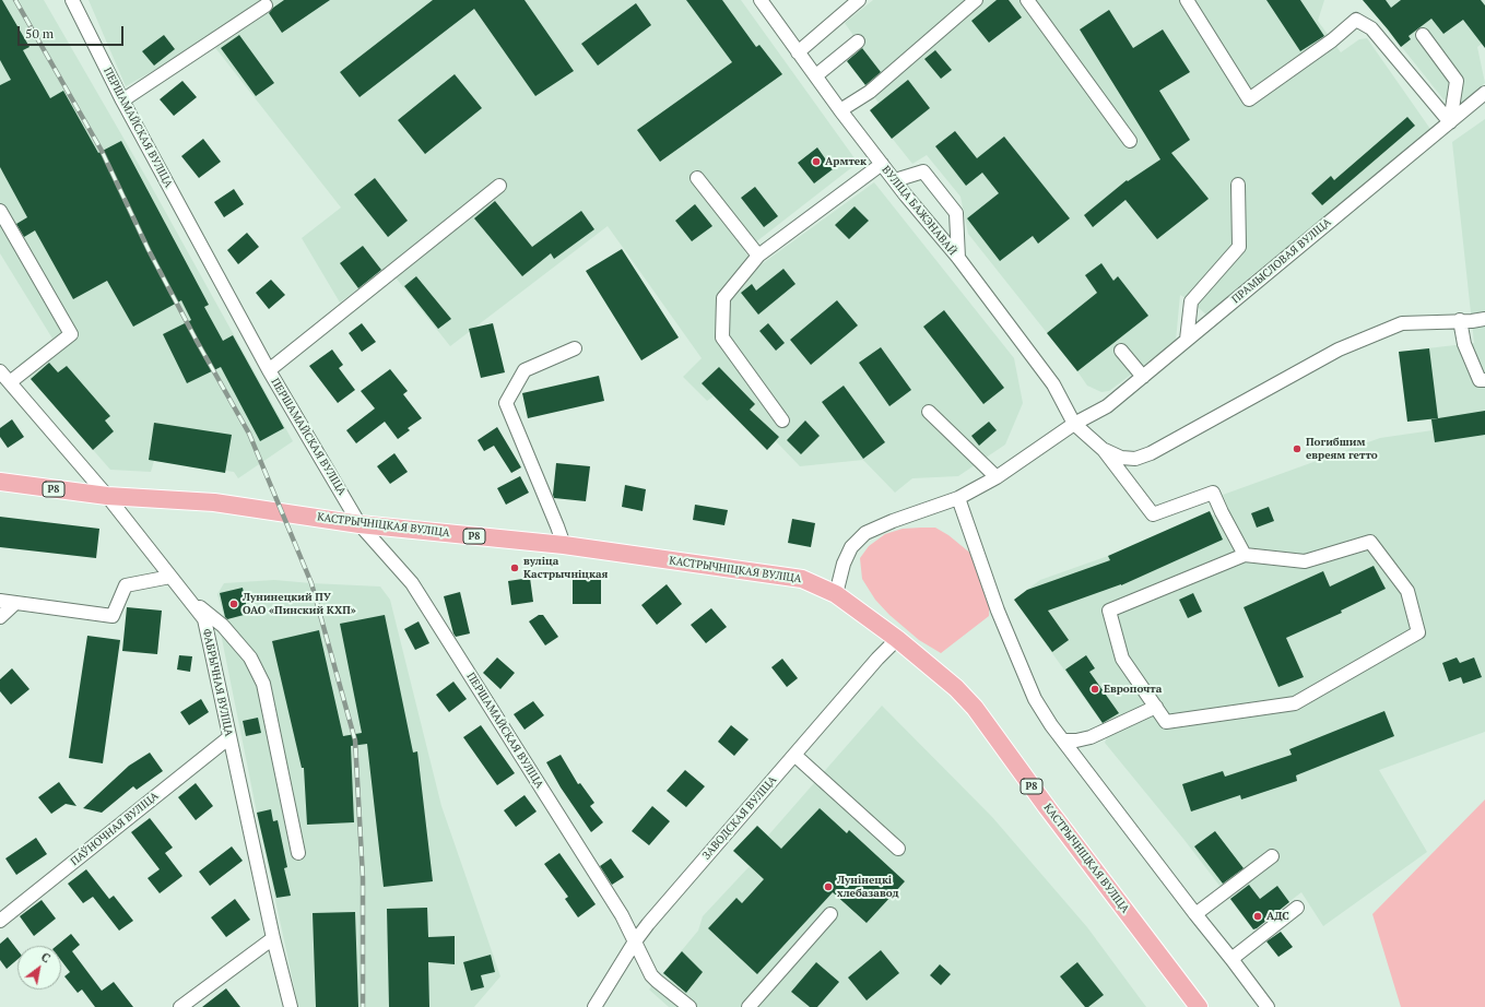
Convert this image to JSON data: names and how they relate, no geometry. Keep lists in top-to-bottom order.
{
  "streets": {
    "main road": ["Р8", "КАСТРЫЧНІЦКАЯ ВУЛІЦА"],
    "street": [
      "ПЕРШАМАЙСКАЯ ВУЛІЦА",
      "ВУЛІЦА БАЖЭНАВАЙ",
      "ПРАМЫСЛОВАЯ ВУЛІЦА",
      "ФАБРЫЧНАЯ ВУЛІЦА",
      "ЗАВОДСКАЯ ВУЛІЦА",
      "ПАЎНОЧНАЯ ВУЛІЦА"
    ]
  },
  "crossings": [
    ["ПЕРШАМАЙСКАЯ ВУЛІЦА", "КАСТРЫЧНІЦКАЯ ВУЛІЦА"],
    ["ПЕРШАМАЙСКАЯ ВУЛІЦА", "ЗАВОДСКАЯ ВУЛІЦА"],
    ["ВУЛІЦА БАЖЭНАВАЙ", "ПРАМЫСЛОВАЯ ВУЛІЦА"],
    ["ПРАМЫСЛОВАЯ ВУЛІЦА", "КАСТРЫЧНІЦКАЯ ВУЛІЦА"],
    ["Р8", "КАСТРЫЧНІЦКАЯ ВУЛІЦА"],
    ["Р8", "ФАБРЫЧНАЯ ВУЛІЦА"],
    ["КАСТРЫЧНІЦКАЯ ВУЛІЦА", "ФАБРЫЧНАЯ ВУЛІЦА"],
    ["КАСТРЫЧНІЦКАЯ ВУЛІЦА", "ЗАВОДСКАЯ ВУЛІЦА"],
    ["ФАБРЫЧНАЯ ВУЛІЦА", "ПАЎНОЧНАЯ ВУЛІЦА"]
  ],
  "places": [
    "Армтек",
    "Погибшим евреям гетто",
    "вуліца Кастрычніцкая",
    "Лунинецкий ПУ ОАО «Пинский КХП»",
    "Европочта",
    "Лунінецкі хлебазавод",
    "АДС"
  ],
  "scale_bar": "50 m",
  "north": "top right"
}
